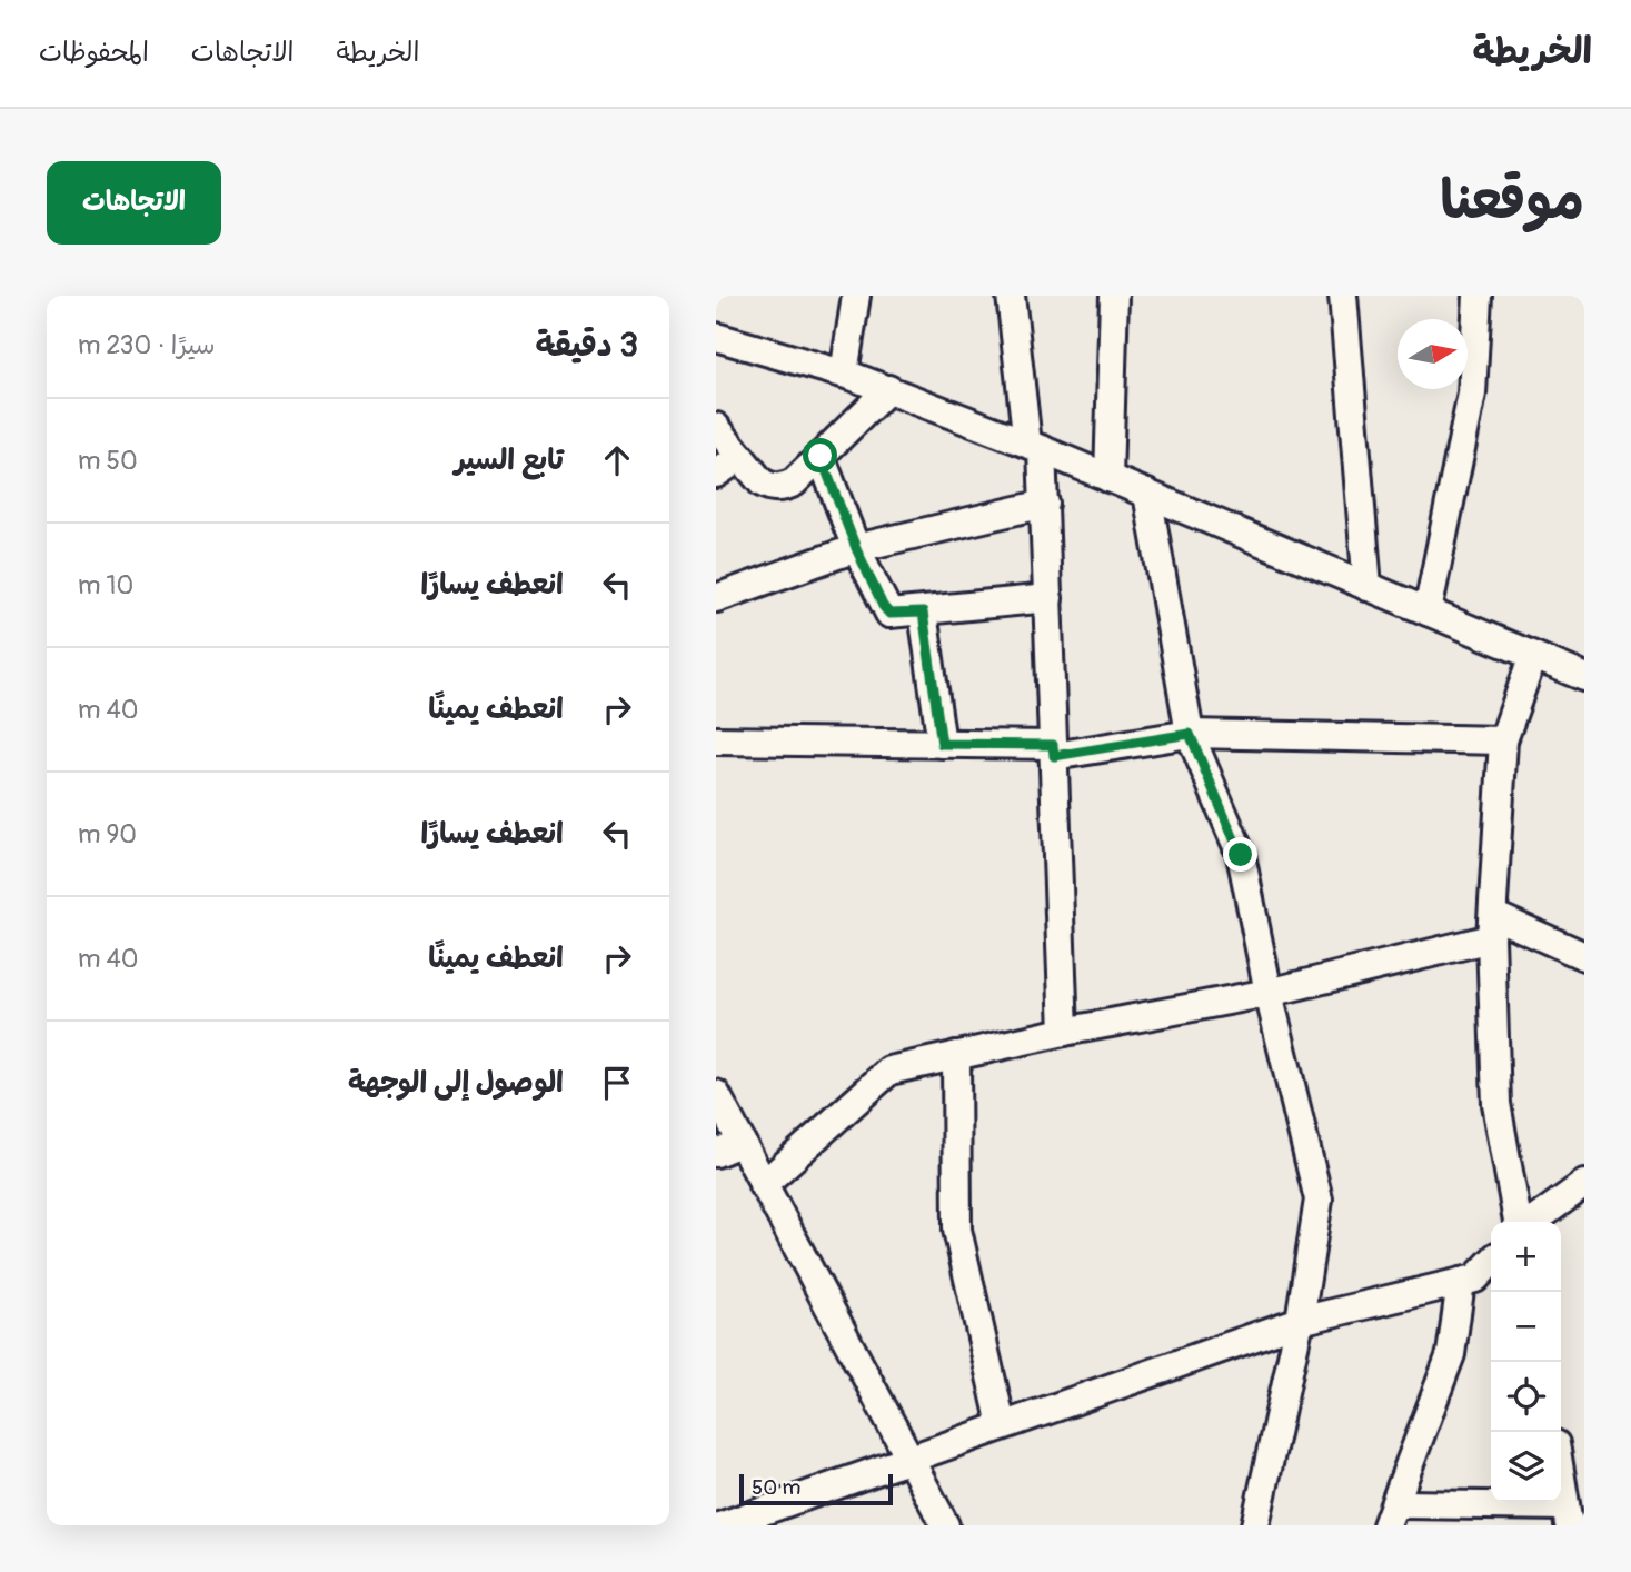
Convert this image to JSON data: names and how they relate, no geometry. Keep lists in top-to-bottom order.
{
  "scale_bar": "50 m",
  "north": "right",
  "page": {
    "header": "الخريطة",
    "nav": ["الخريطة", "الاتجاهات", "المحفوظات"],
    "title": "موقعنا",
    "buttons": "الاتجاهات",
    "heading": ["3 دقيقة", "سيرًا · 230 m"],
    "list": [
      ["تابع السير", "50 m"],
      ["انعطف يسارًا", "10 m"],
      ["انعطف يمينًا", "40 m"],
      ["انعطف يسارًا", "90 m"],
      ["انعطف يمينًا", "40 m"],
      "الوصول إلى الوجهة"
    ],
    "map_buttons": ["+", "−"],
    "scale": "50 m"
  }
}
